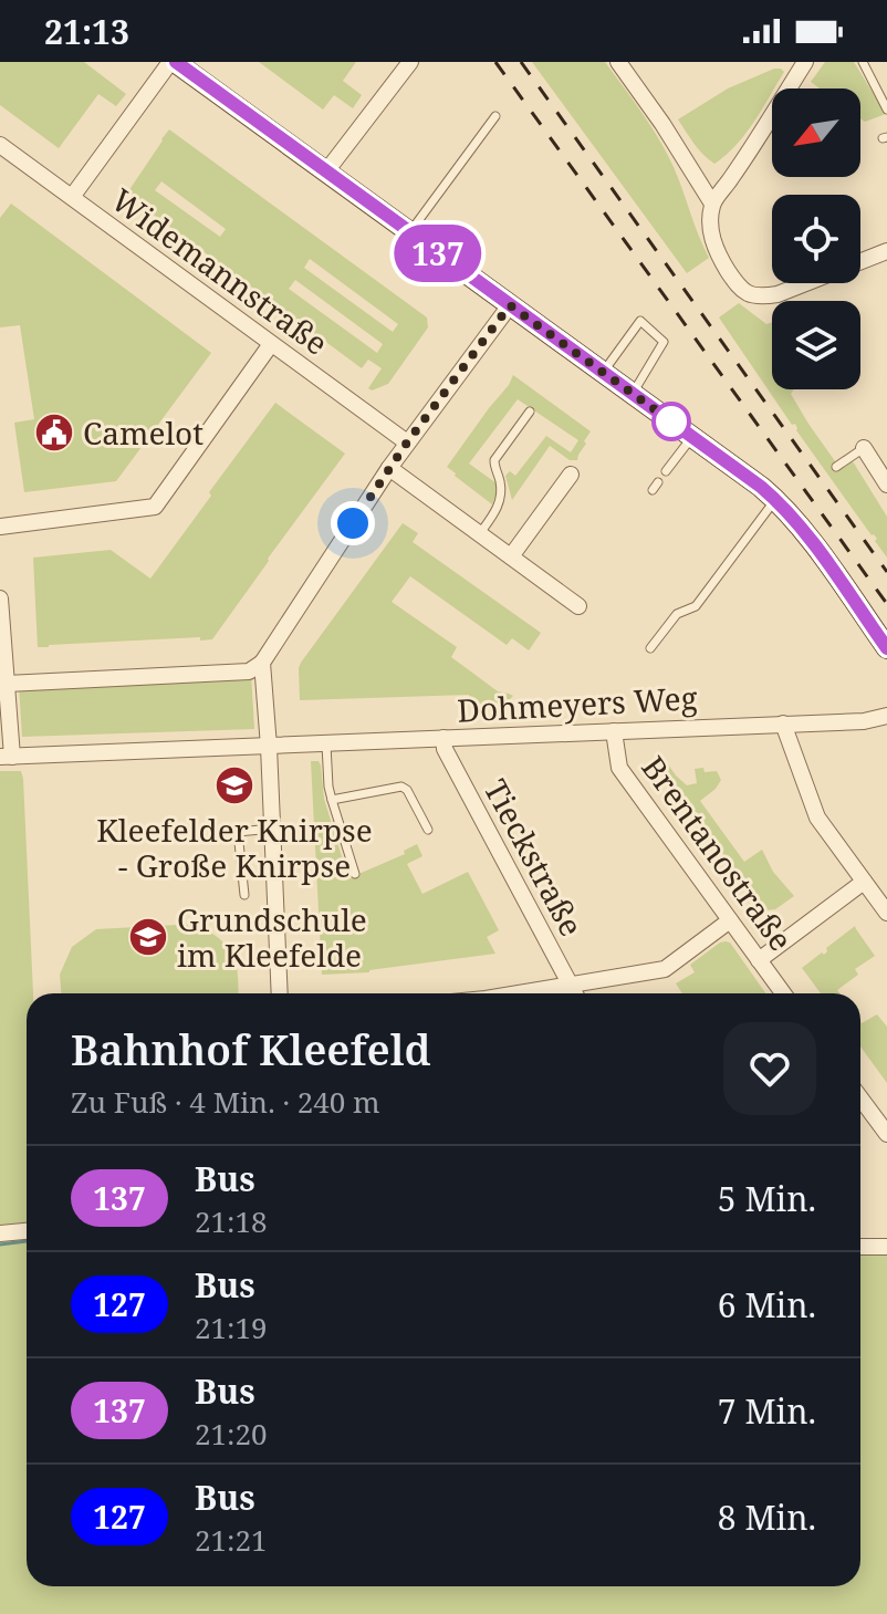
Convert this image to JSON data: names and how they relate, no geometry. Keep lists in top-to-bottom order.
{
  "streets": {
    "street": [
      "Widemannstraße",
      "Dohmeyers Weg",
      "Brentanostraße",
      "Tieckstraße"
    ]
  },
  "crossings": [
    ["Dohmeyers Weg", "Brentanostraße"],
    ["Dohmeyers Weg", "Tieckstraße"]
  ],
  "places": {
    "public building": ["Camelot"],
    "school or university": ["Kleefelder Knirpse - Große Knirpse", "Grundschule im Kleefelde"]
  },
  "lines": ["bus line 137"],
  "north": "bottom left",
  "page": {
    "status": "21:13",
    "on_map": "137",
    "heading": ["Bahnhof Kleefeld", "Zu Fuß · 4 Min. · 240 m"],
    "list": [
      {
        "mark": "137",
        "name": "Bus",
        "note": "21:18",
        "value": "5 Min."
      },
      {
        "mark": "127",
        "name": "Bus",
        "note": "21:19",
        "value": "6 Min."
      },
      {
        "mark": "137",
        "name": "Bus",
        "note": "21:20",
        "value": "7 Min."
      },
      {
        "mark": "127",
        "name": "Bus",
        "note": "21:21",
        "value": "8 Min."
      }
    ]
  }
}
